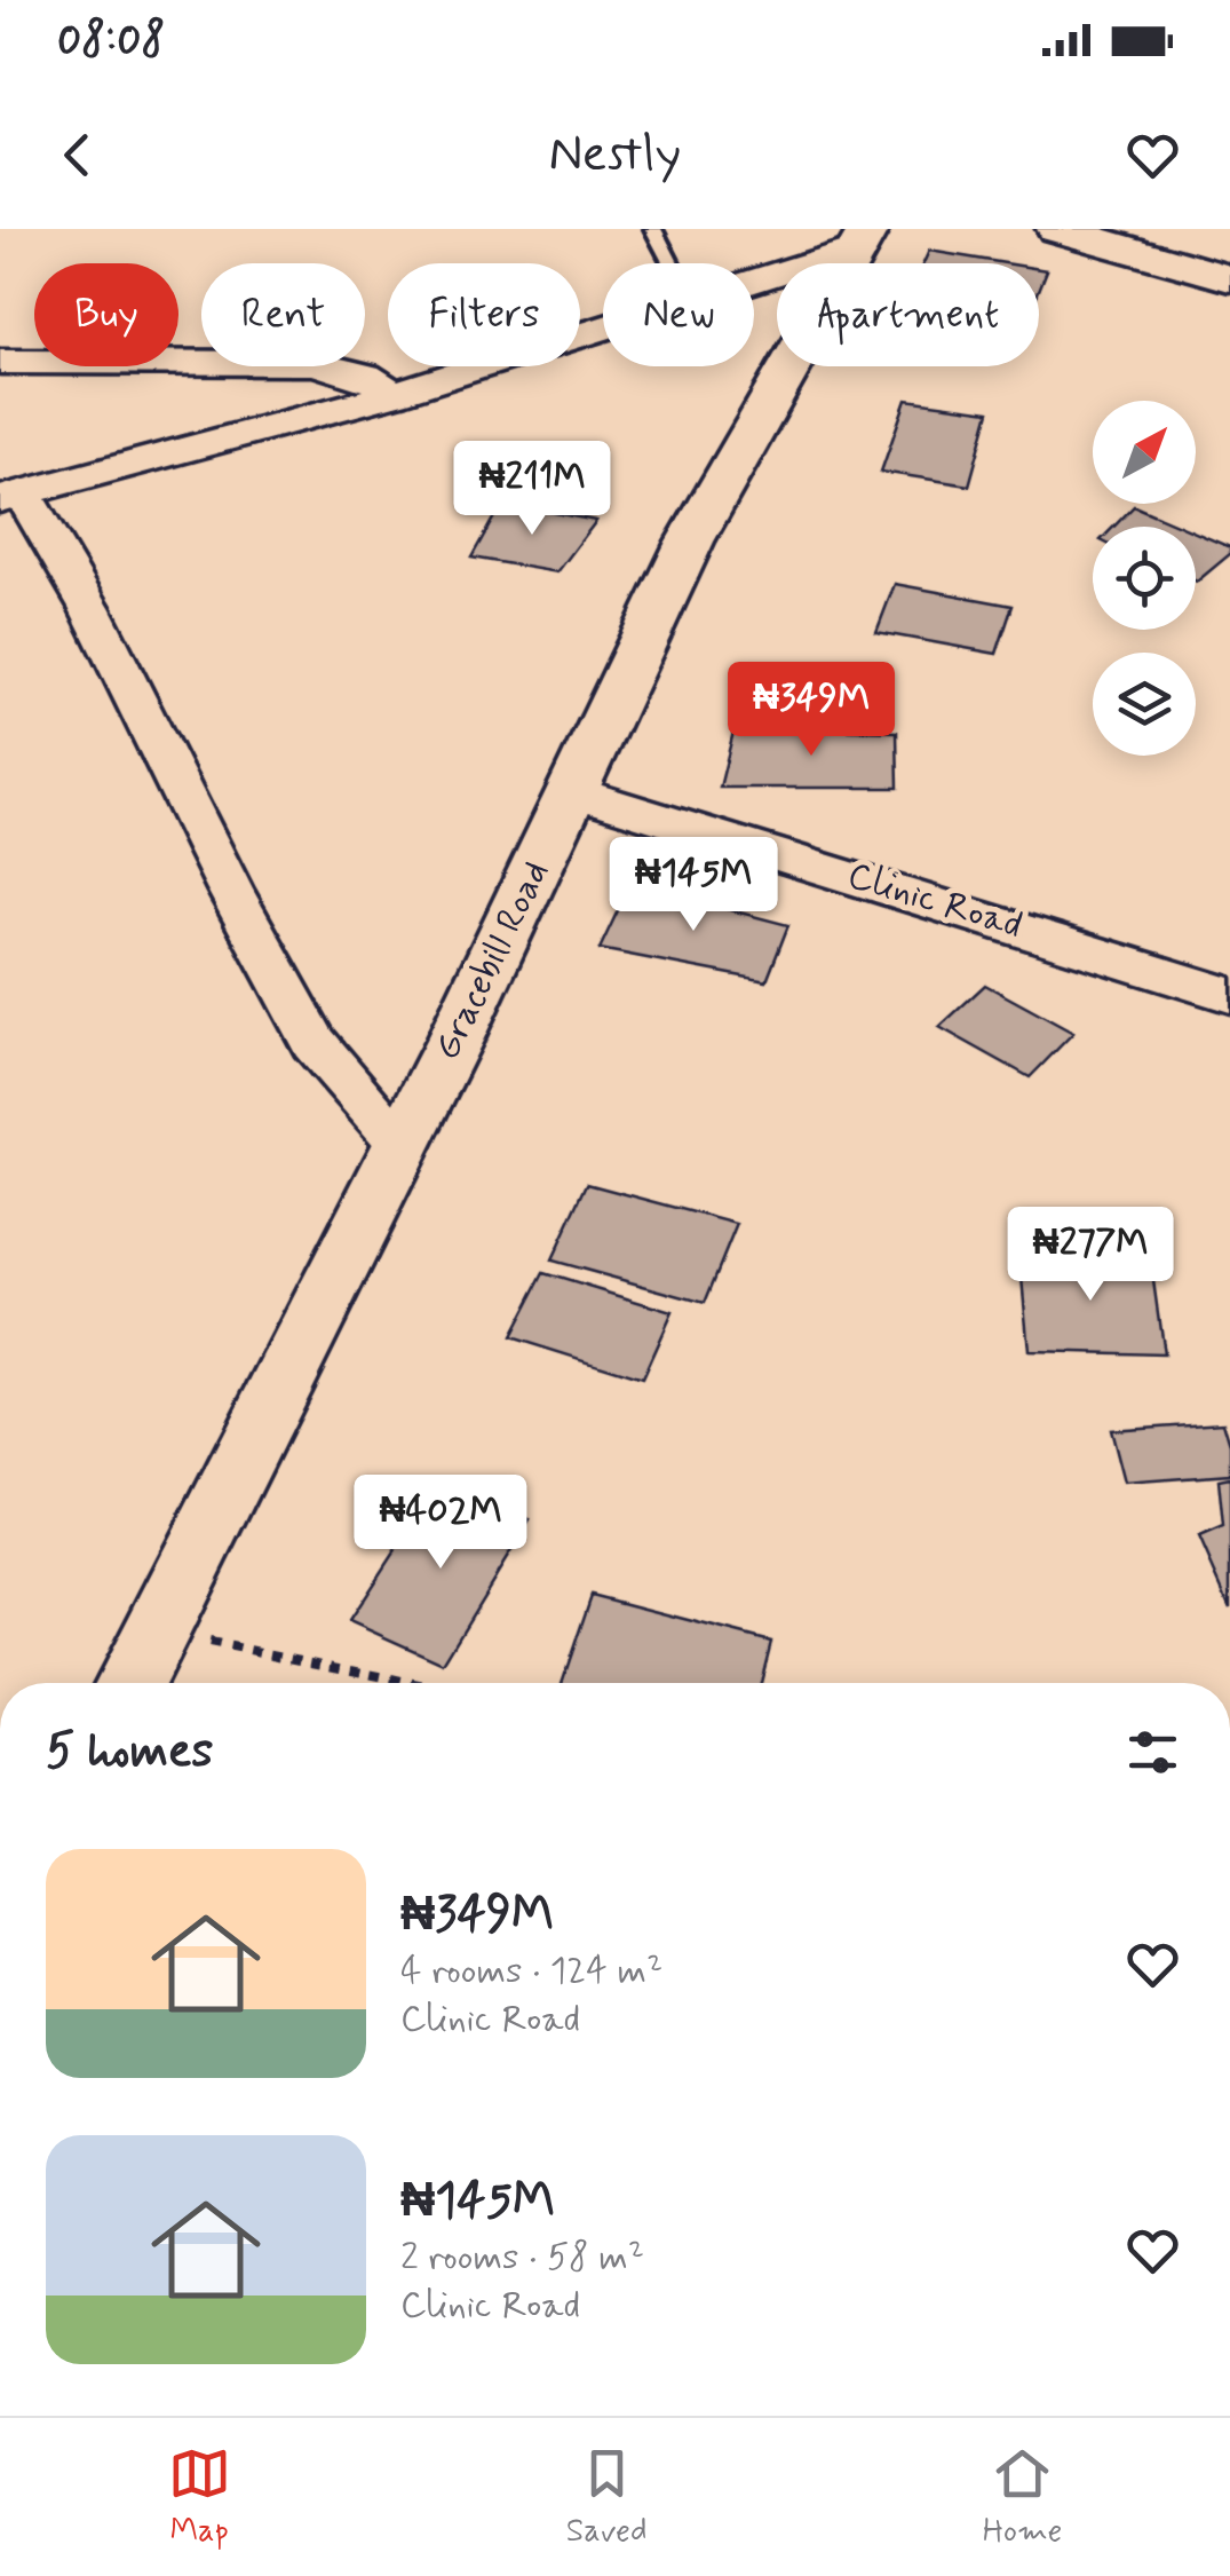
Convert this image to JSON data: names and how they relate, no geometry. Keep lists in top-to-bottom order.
{
  "streets": {
    "main road": ["Gracebill Road"],
    "street": ["Clinic Road"]
  },
  "crossings": [
    ["Clinic Road", "Gracebill Road"]
  ],
  "north": "top right",
  "page": {
    "status": "08:08",
    "header": "Nestly",
    "chip": [
      "Buy",
      "Rent",
      "Filters",
      "New",
      "Apartment"
    ],
    "price": [
      "₦211M",
      "₦349M",
      "₦145M",
      "₦277M",
      "₦402M"
    ],
    "heading": "5 homes",
    "list": [
      {
        "name": "₦349M",
        "note": "4 rooms · 124 m² · Clinic Road"
      },
      {
        "name": "₦145M",
        "note": "2 rooms · 58 m² · Clinic Road"
      }
    ],
    "tabs": ["Map", "Saved", "Home"]
  }
}
